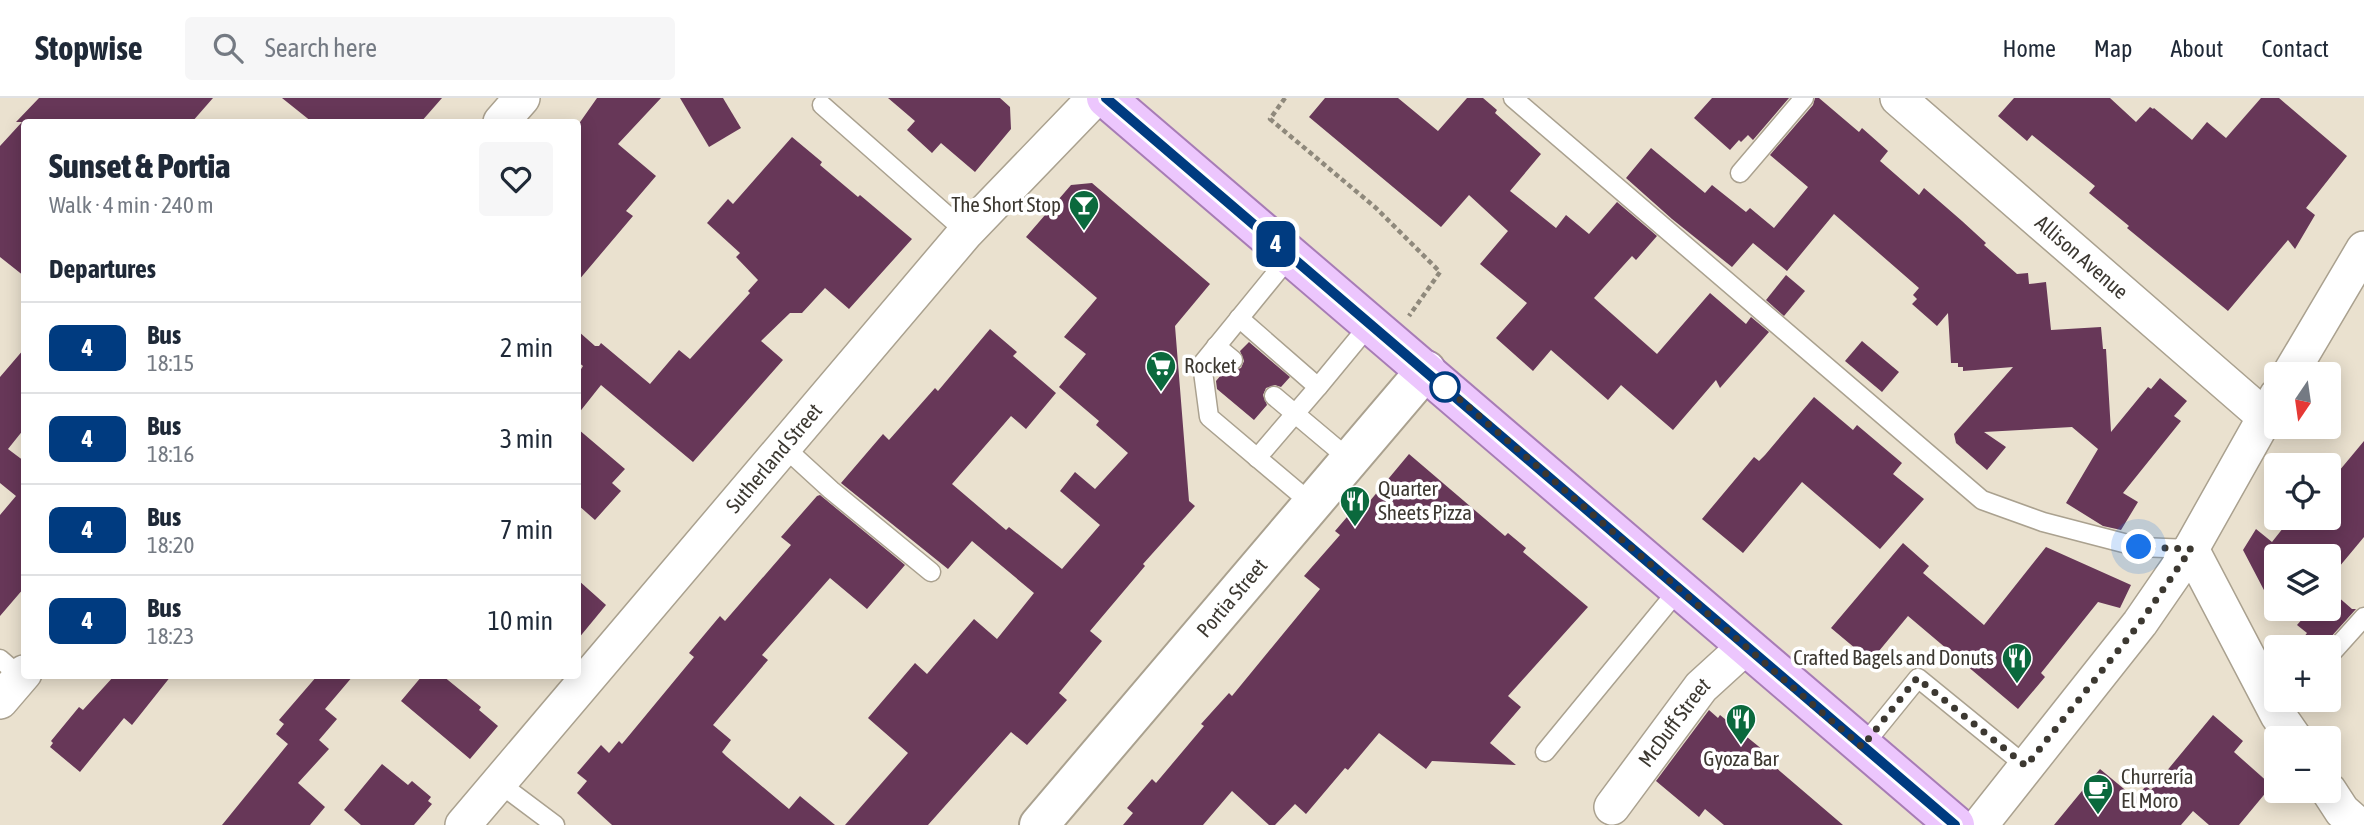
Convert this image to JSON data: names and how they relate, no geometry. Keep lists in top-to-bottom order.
{
  "streets": {
    "street": [
      "Allison Avenue",
      "Sutherland Street",
      "Portia Street",
      "McDuff Street"
    ]
  },
  "places": {
    "bar": ["The Short Stop"],
    "supermarket": ["Rocket"],
    "restaurant": ["Quarter Sheets Pizza", "Crafted Bagels and Donuts", "Gyoza Bar"],
    "cafe": ["Churrería El Moro"]
  },
  "lines": ["bus line 4"],
  "north": "bottom",
  "page": {
    "header": "Stopwise",
    "search": "Search here",
    "nav": [
      "Home",
      "Map",
      "About",
      "Contact"
    ],
    "on_map": "4",
    "heading": [
      ["Sunset & Portia", "Walk · 4 min · 240 m"],
      "Departures"
    ],
    "list": [
      {
        "mark": "4",
        "name": "Bus",
        "note": "18:15",
        "value": "2 min"
      },
      {
        "mark": "4",
        "name": "Bus",
        "note": "18:16",
        "value": "3 min"
      },
      {
        "mark": "4",
        "name": "Bus",
        "note": "18:20",
        "value": "7 min"
      },
      {
        "mark": "4",
        "name": "Bus",
        "note": "18:23",
        "value": "10 min"
      }
    ],
    "map_buttons": ["+", "−"]
  }
}
